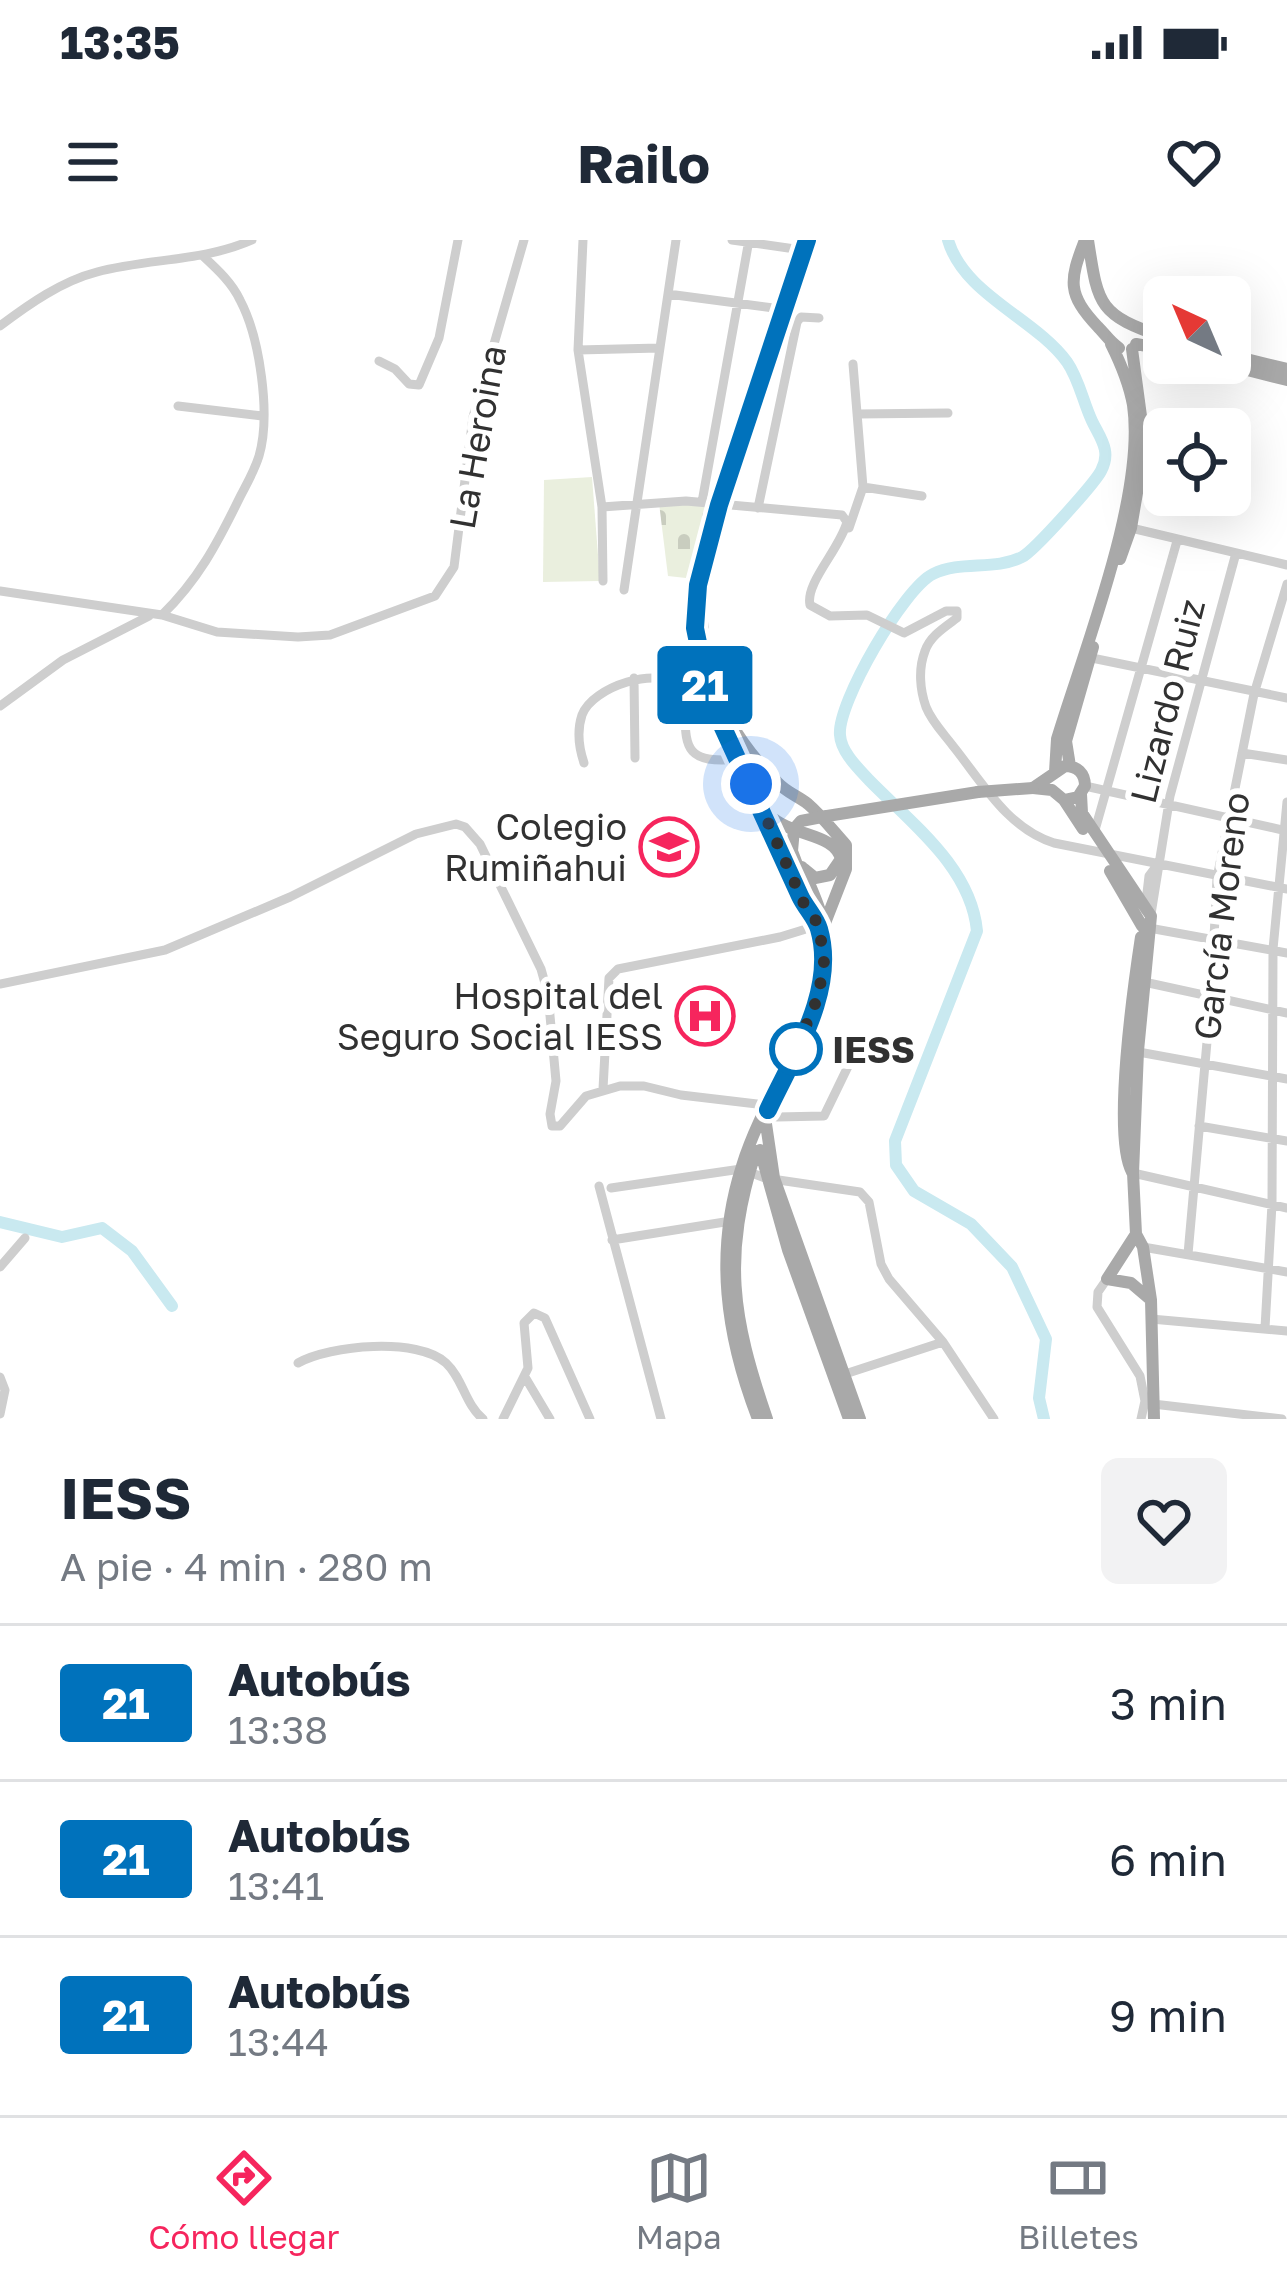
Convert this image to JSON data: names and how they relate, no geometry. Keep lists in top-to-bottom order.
{
  "streets": {
    "main road": ["Lizardo Ruiz"],
    "street": ["La Heroina", "García Moreno"]
  },
  "places": {
    "school or university": ["Colegio Rumiñahui"],
    "hospital": ["Hospital del Seguro Social IESS"],
    "other": ["IESS"]
  },
  "lines": ["bus line 21"],
  "north": "top left",
  "page": {
    "status": "13:35",
    "header": "Railo",
    "on_map": "21",
    "heading": ["IESS", "A pie · 4 min · 280 m"],
    "list": [
      {
        "mark": "21",
        "name": "Autobús",
        "note": "13:38",
        "value": "3 min"
      },
      {
        "mark": "21",
        "name": "Autobús",
        "note": "13:41",
        "value": "6 min"
      },
      {
        "mark": "21",
        "name": "Autobús",
        "note": "13:44",
        "value": "9 min"
      }
    ],
    "tabs": ["Cómo llegar", "Mapa", "Billetes"]
  }
}
